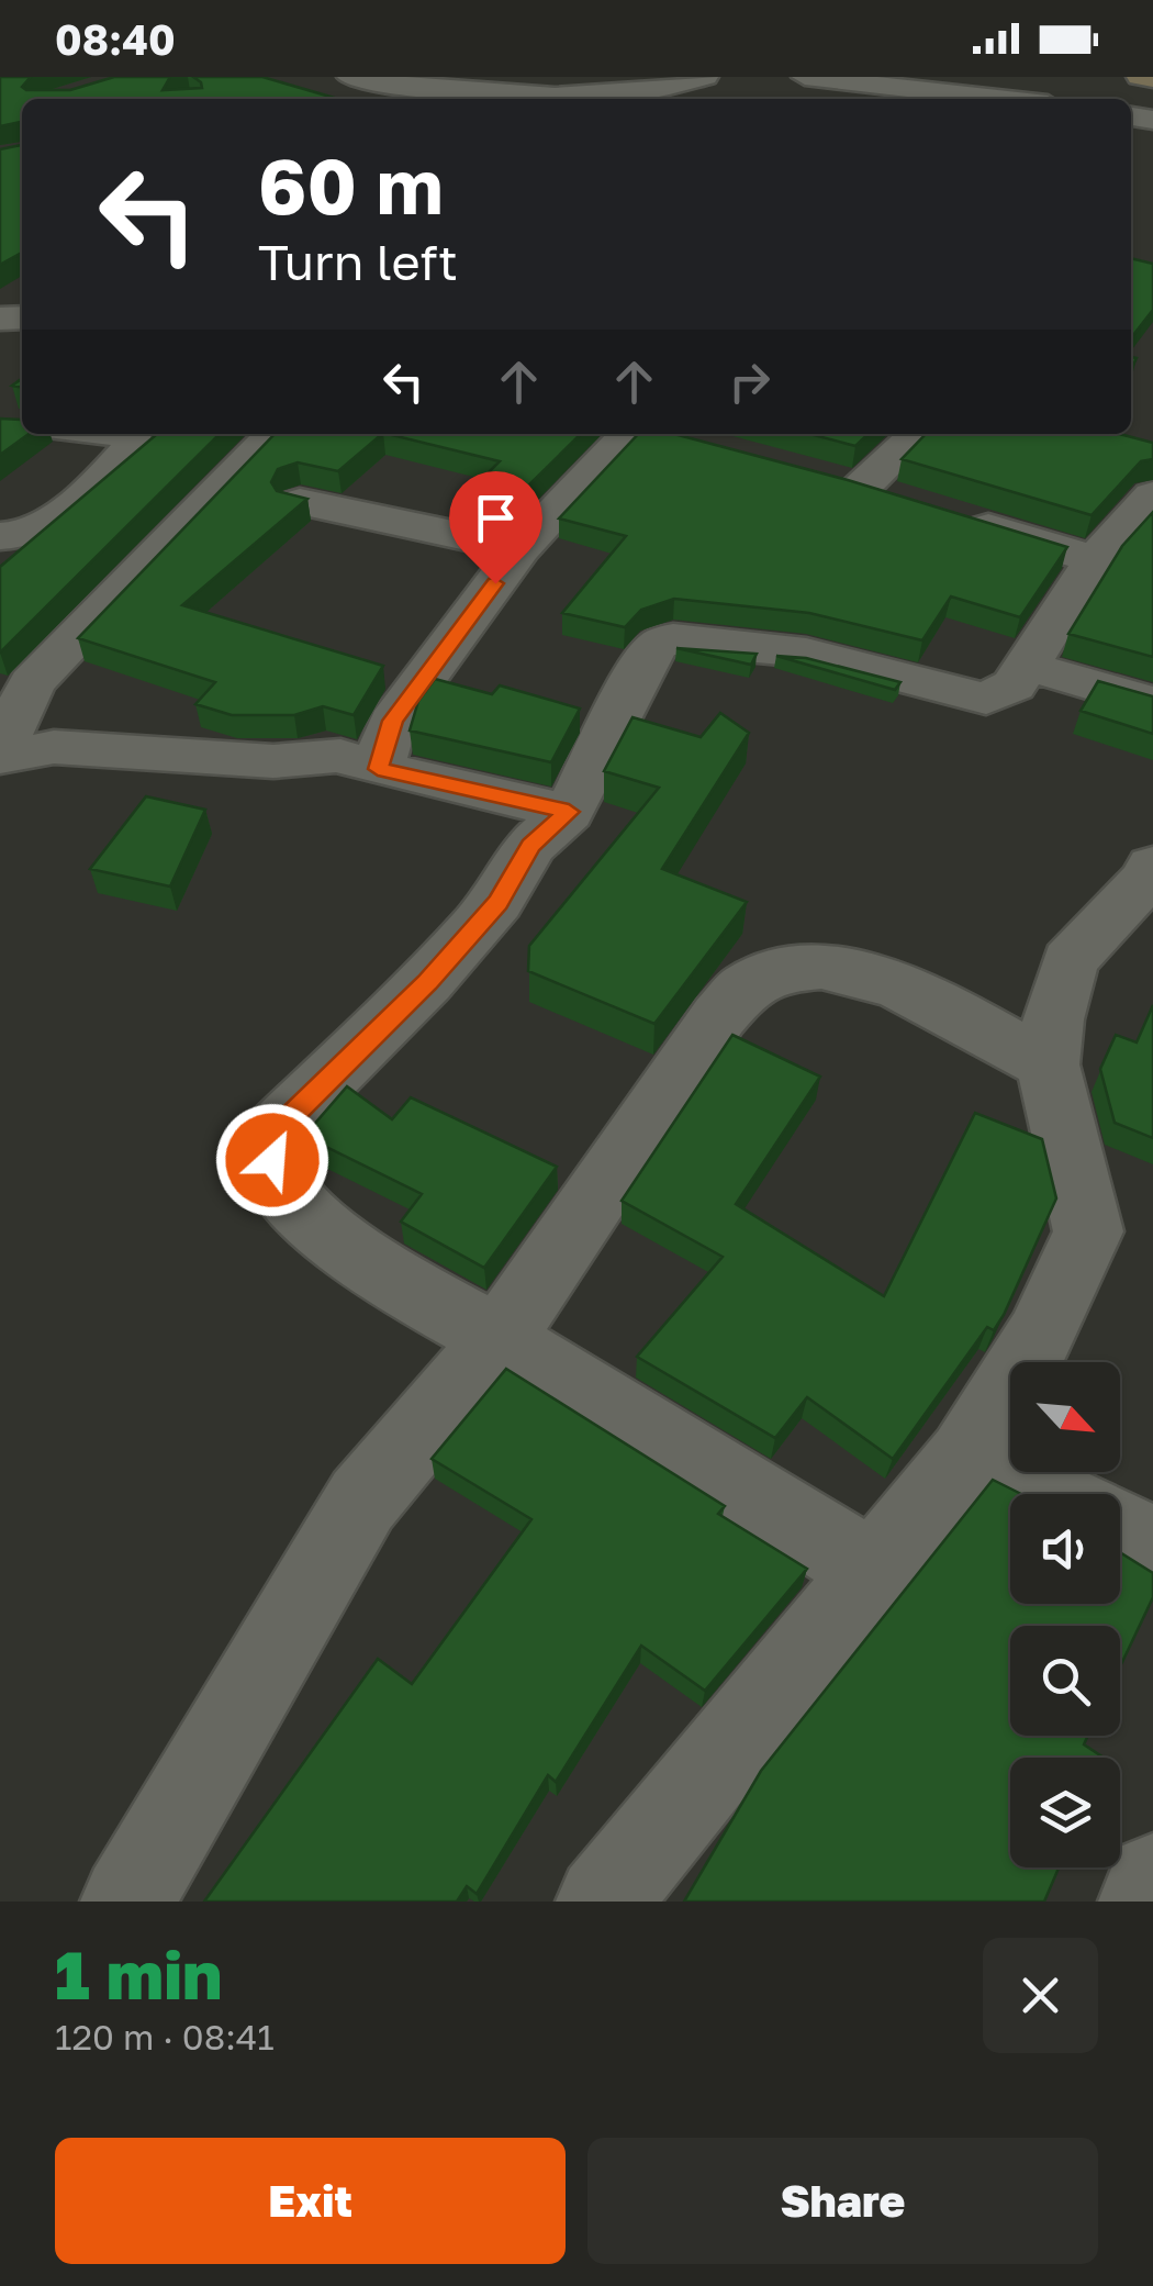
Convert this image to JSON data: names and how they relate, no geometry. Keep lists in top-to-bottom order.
{
  "north": "bottom right",
  "page": {
    "status": "08:40",
    "turn": ["60 m", "Turn left"],
    "heading": ["1 min", "120 m · 08:41"],
    "buttons": ["Exit", "Share"]
  }
}
